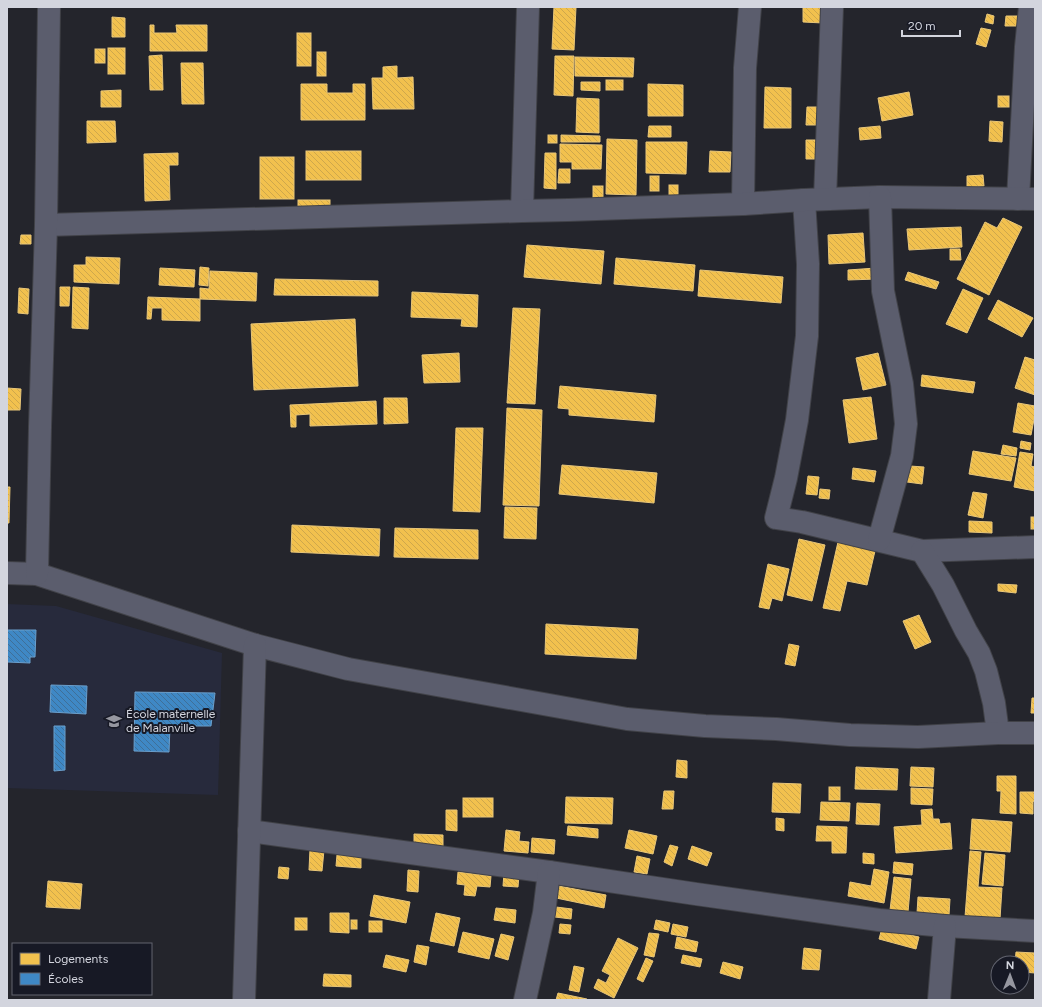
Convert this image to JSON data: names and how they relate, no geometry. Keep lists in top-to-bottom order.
{
  "places": {
    "school or university": ["École maternelle de Malanville"]
  },
  "legend": ["Logements", "Écoles"],
  "scale_bar": "20 m",
  "north": "top"
}
